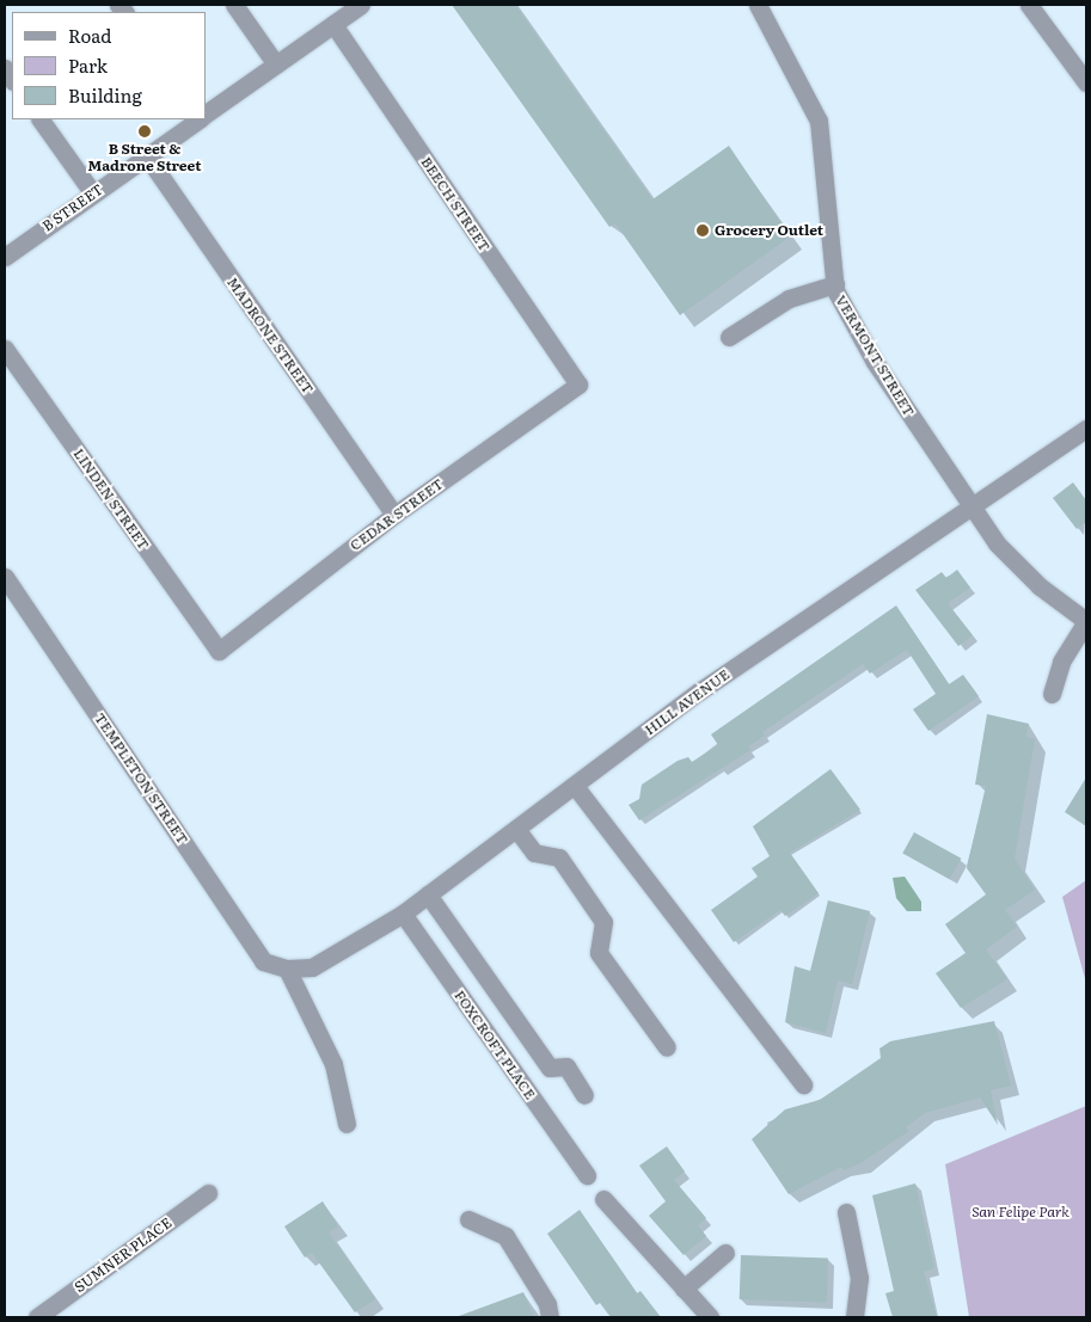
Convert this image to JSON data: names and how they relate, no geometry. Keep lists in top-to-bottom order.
{
  "streets": {
    "street": [
      "BEECH STREET",
      "B STREET",
      "MADRONE STREET",
      "VERMONT STREET",
      "LINDEN STREET",
      "CEDAR STREET",
      "HILL AVENUE",
      "TEMPLETON STREET",
      "FOXCROFT PLACE",
      "SUMNER PLACE"
    ]
  },
  "crossings": [
    ["BEECH STREET", "CEDAR STREET"],
    ["B STREET", "MADRONE STREET"],
    ["MADRONE STREET", "CEDAR STREET"],
    ["VERMONT STREET", "HILL AVENUE"],
    ["LINDEN STREET", "CEDAR STREET"],
    ["HILL AVENUE", "TEMPLETON STREET"],
    ["HILL AVENUE", "FOXCROFT PLACE"]
  ],
  "parks": ["San Felipe Park"],
  "places": ["B Street & Madrone Street", "Grocery Outlet"],
  "legend": ["Road", "Park", "Building"]
}
